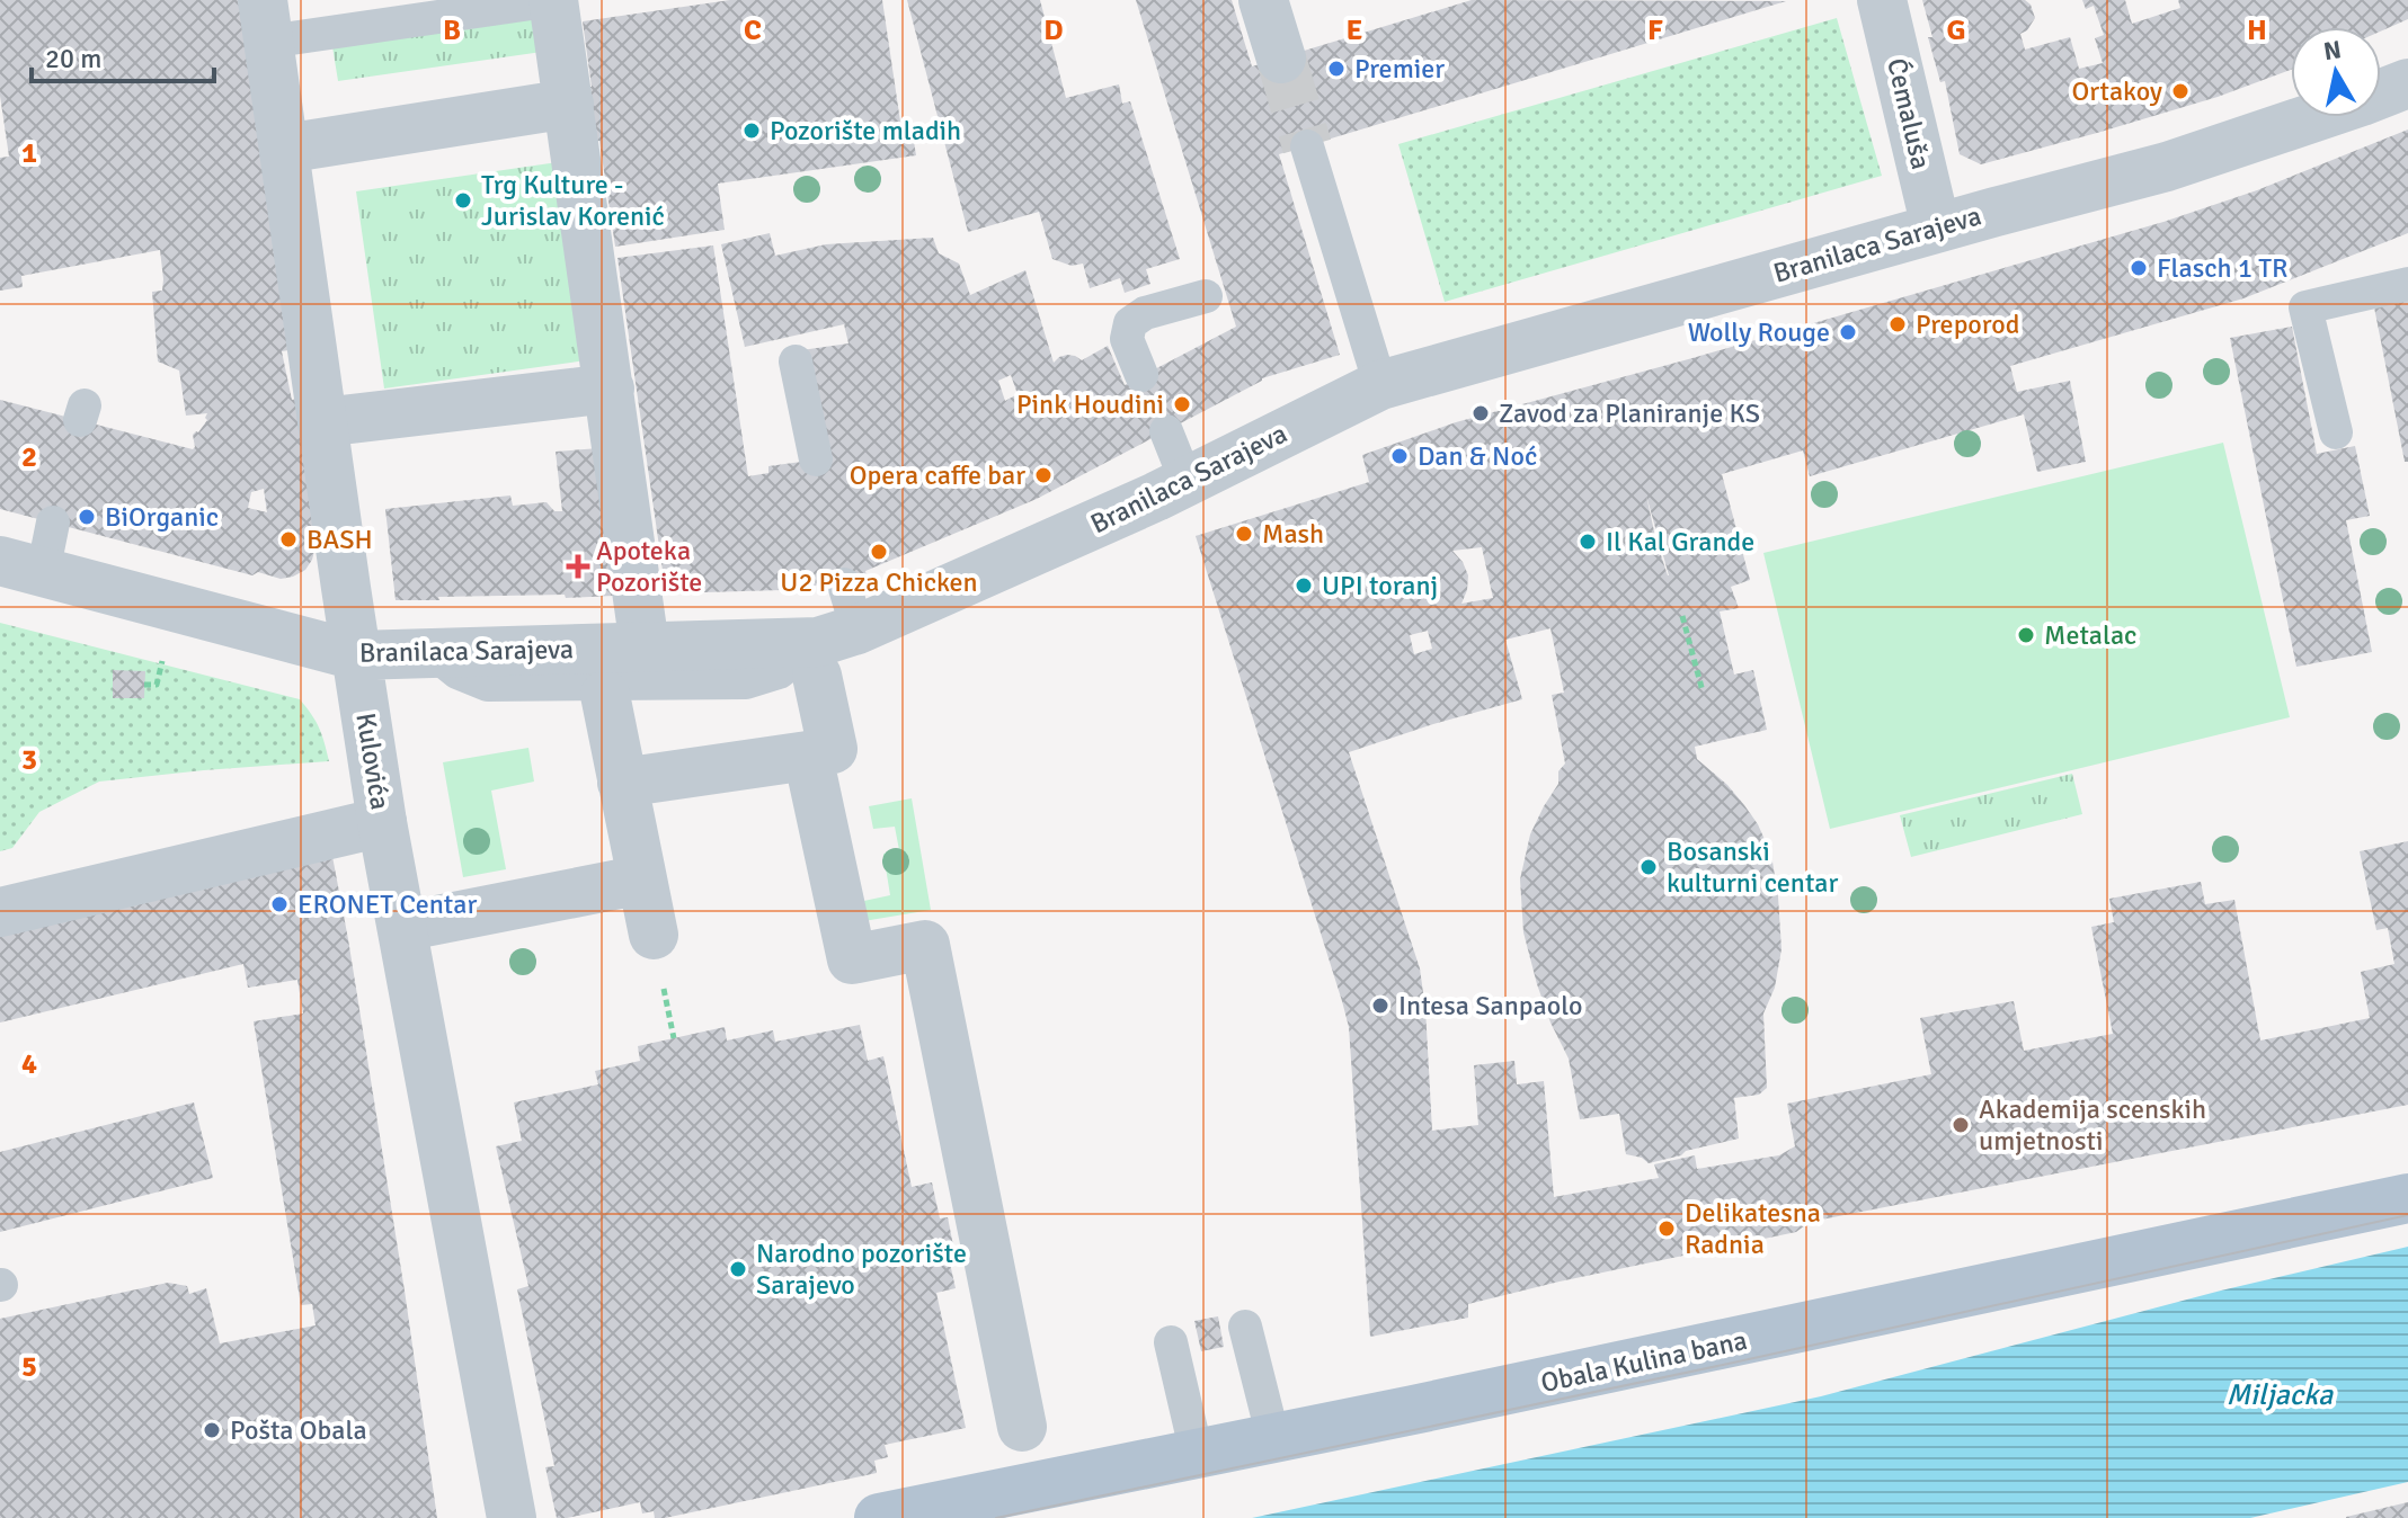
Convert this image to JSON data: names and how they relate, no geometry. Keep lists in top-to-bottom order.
{
  "streets": {
    "main road": ["Obala Kulina bana"],
    "street": ["Ćemaluša", "Branilaca Sarajeva", "Kulovića"]
  },
  "crossings": [
    ["Ćemaluša", "Branilaca Sarajeva"],
    ["Branilaca Sarajeva", "Kulovića"]
  ],
  "water": ["Miljacka"],
  "places": {
    "other": [
      "Premier",
      "Ortakoy",
      "Pozorište mladih",
      "Trg Kulture - Jurislav Korenić",
      "Flasch 1 TR",
      "Preporod",
      "Wolly Rouge",
      "Pink Houdini",
      "Zavod za Planiranje KS",
      "Dan & Noć",
      "Opera caffe bar",
      "BiOrganic",
      "Mash",
      "BASH",
      "Il Kal Grande",
      "U2 Pizza Chicken",
      "UPI toranj",
      "Metalac",
      "Bosanski kulturni centar",
      "ERONET Centar",
      "Intesa Sanpaolo",
      "Akademija scenskih umjetnosti",
      "Delikatesna Radnia",
      "Narodno pozorište Sarajevo",
      "Pošta Obala"
    ],
    "health": ["Apoteka Pozorište"]
  },
  "scale_bar": "20 m",
  "north": "top",
  "grid": {
    "columns": [
      "B",
      "C",
      "D",
      "E",
      "F",
      "G",
      "H"
    ],
    "rows": [
      "1",
      "2",
      "3",
      "4",
      "5"
    ]
  }
}
